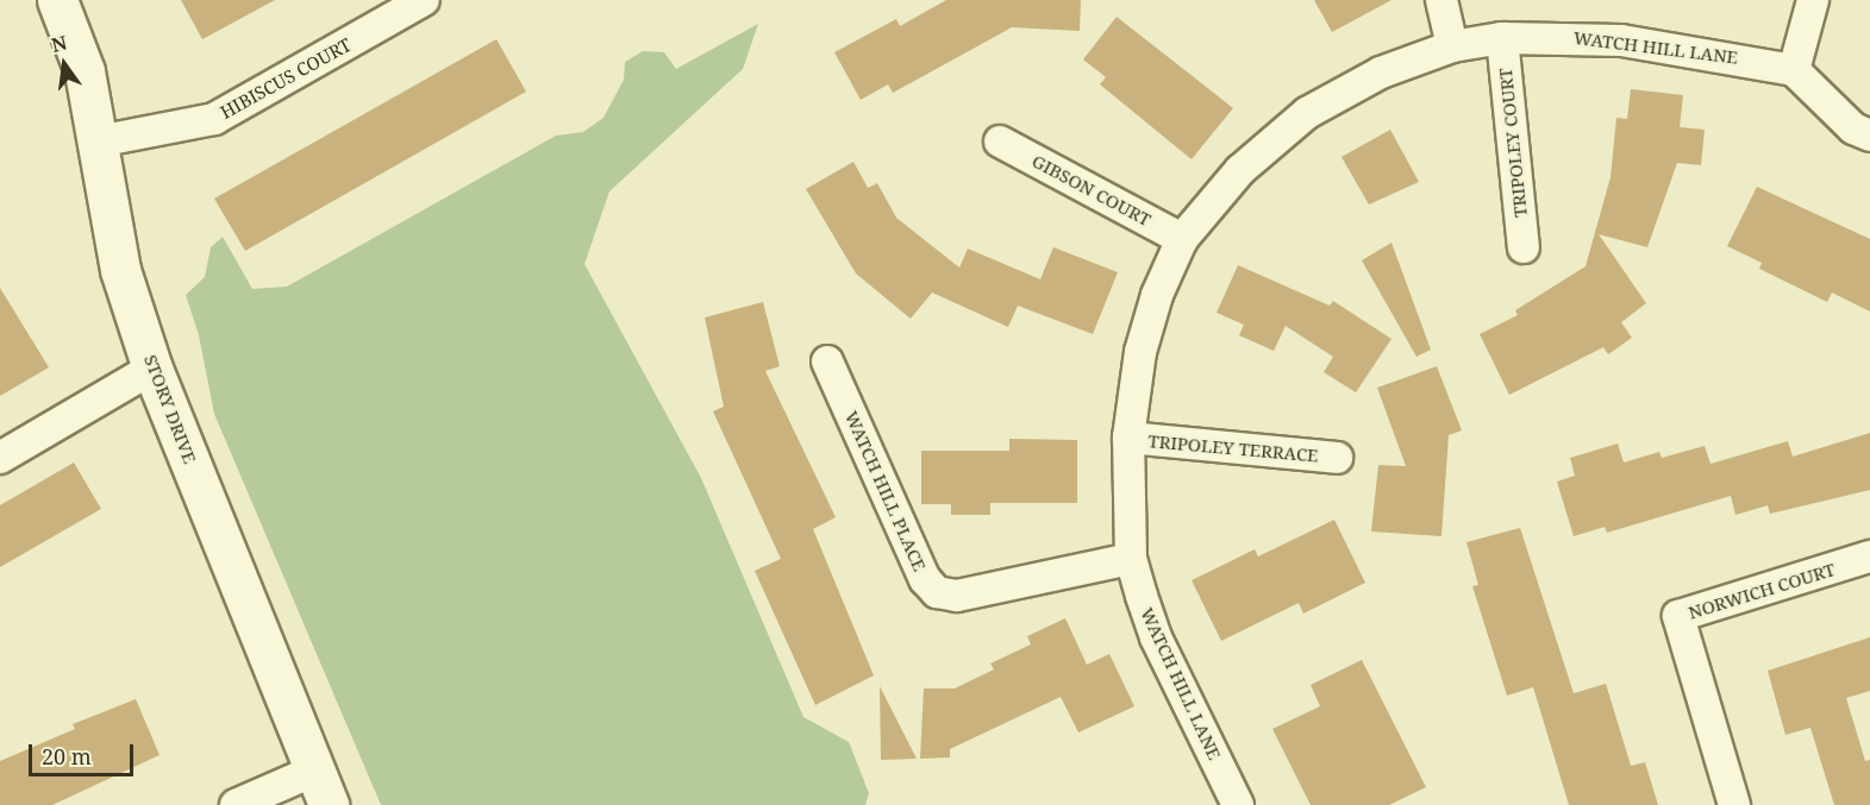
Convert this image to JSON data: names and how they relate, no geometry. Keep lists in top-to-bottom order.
{
  "streets": {
    "street": [
      "WATCH HILL LANE",
      "HIBISCUS COURT",
      "TRIPOLEY COURT",
      "GIBSON COURT",
      "STORY DRIVE",
      "TRIPOLEY TERRACE",
      "WATCH HILL PLACE",
      "NORWICH COURT"
    ]
  },
  "crossings": [
    ["WATCH HILL LANE", "TRIPOLEY COURT"],
    ["WATCH HILL LANE", "GIBSON COURT"],
    ["WATCH HILL LANE", "TRIPOLEY TERRACE"],
    ["WATCH HILL LANE", "WATCH HILL PLACE"],
    ["HIBISCUS COURT", "STORY DRIVE"]
  ],
  "scale_bar": "20 m",
  "north": "top"
}
